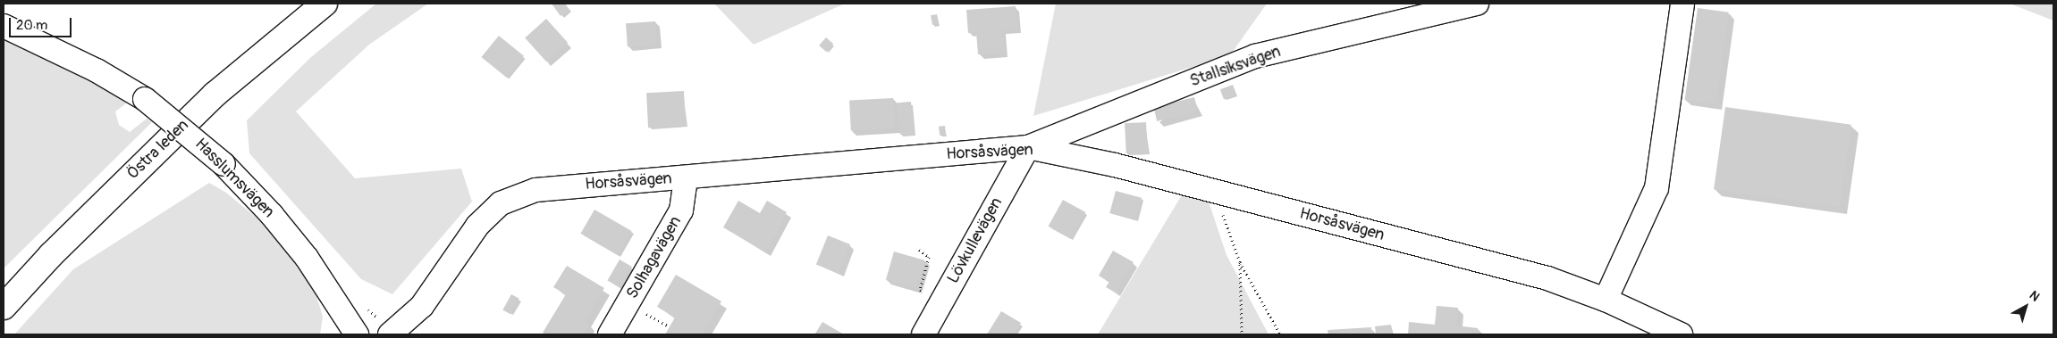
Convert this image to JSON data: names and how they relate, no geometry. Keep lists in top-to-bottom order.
{
  "streets": {
    "highway": ["Östra leden"],
    "street": [
      "Stallsiksvägen",
      "Horsåsvägen",
      "Hasslumsvägen",
      "Lövkullevägen",
      "Solhagavägen"
    ]
  },
  "crossings": [
    ["Stallsiksvägen", "Horsåsvägen"],
    ["Stallsiksvägen", "Lövkullevägen"],
    ["Horsåsvägen", "Lövkullevägen"],
    ["Horsåsvägen", "Solhagavägen"]
  ],
  "scale_bar": "20 m",
  "north": "top right"
}
